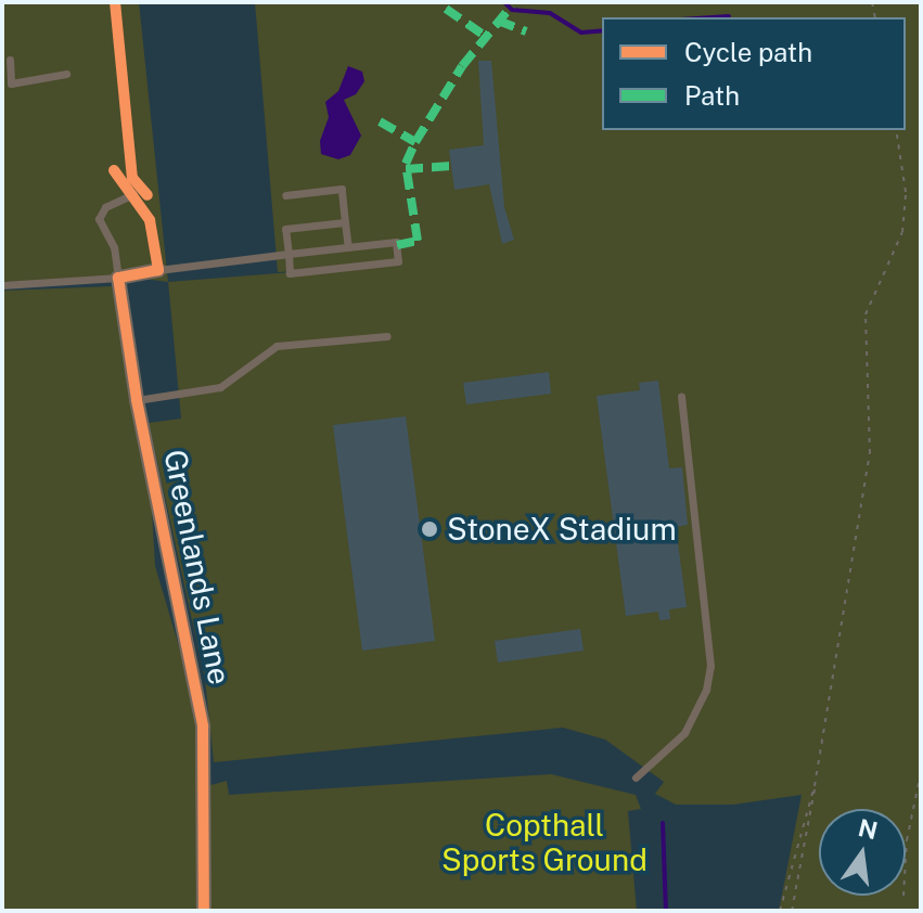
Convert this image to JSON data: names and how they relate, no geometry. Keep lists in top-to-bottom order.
{
  "streets": {
    "street": ["Greenlands Lane"]
  },
  "parks": ["Copthall Sports Ground"],
  "places": ["StoneX Stadium"],
  "legend": ["Cycle path", "Path"],
  "north": "top"
}
